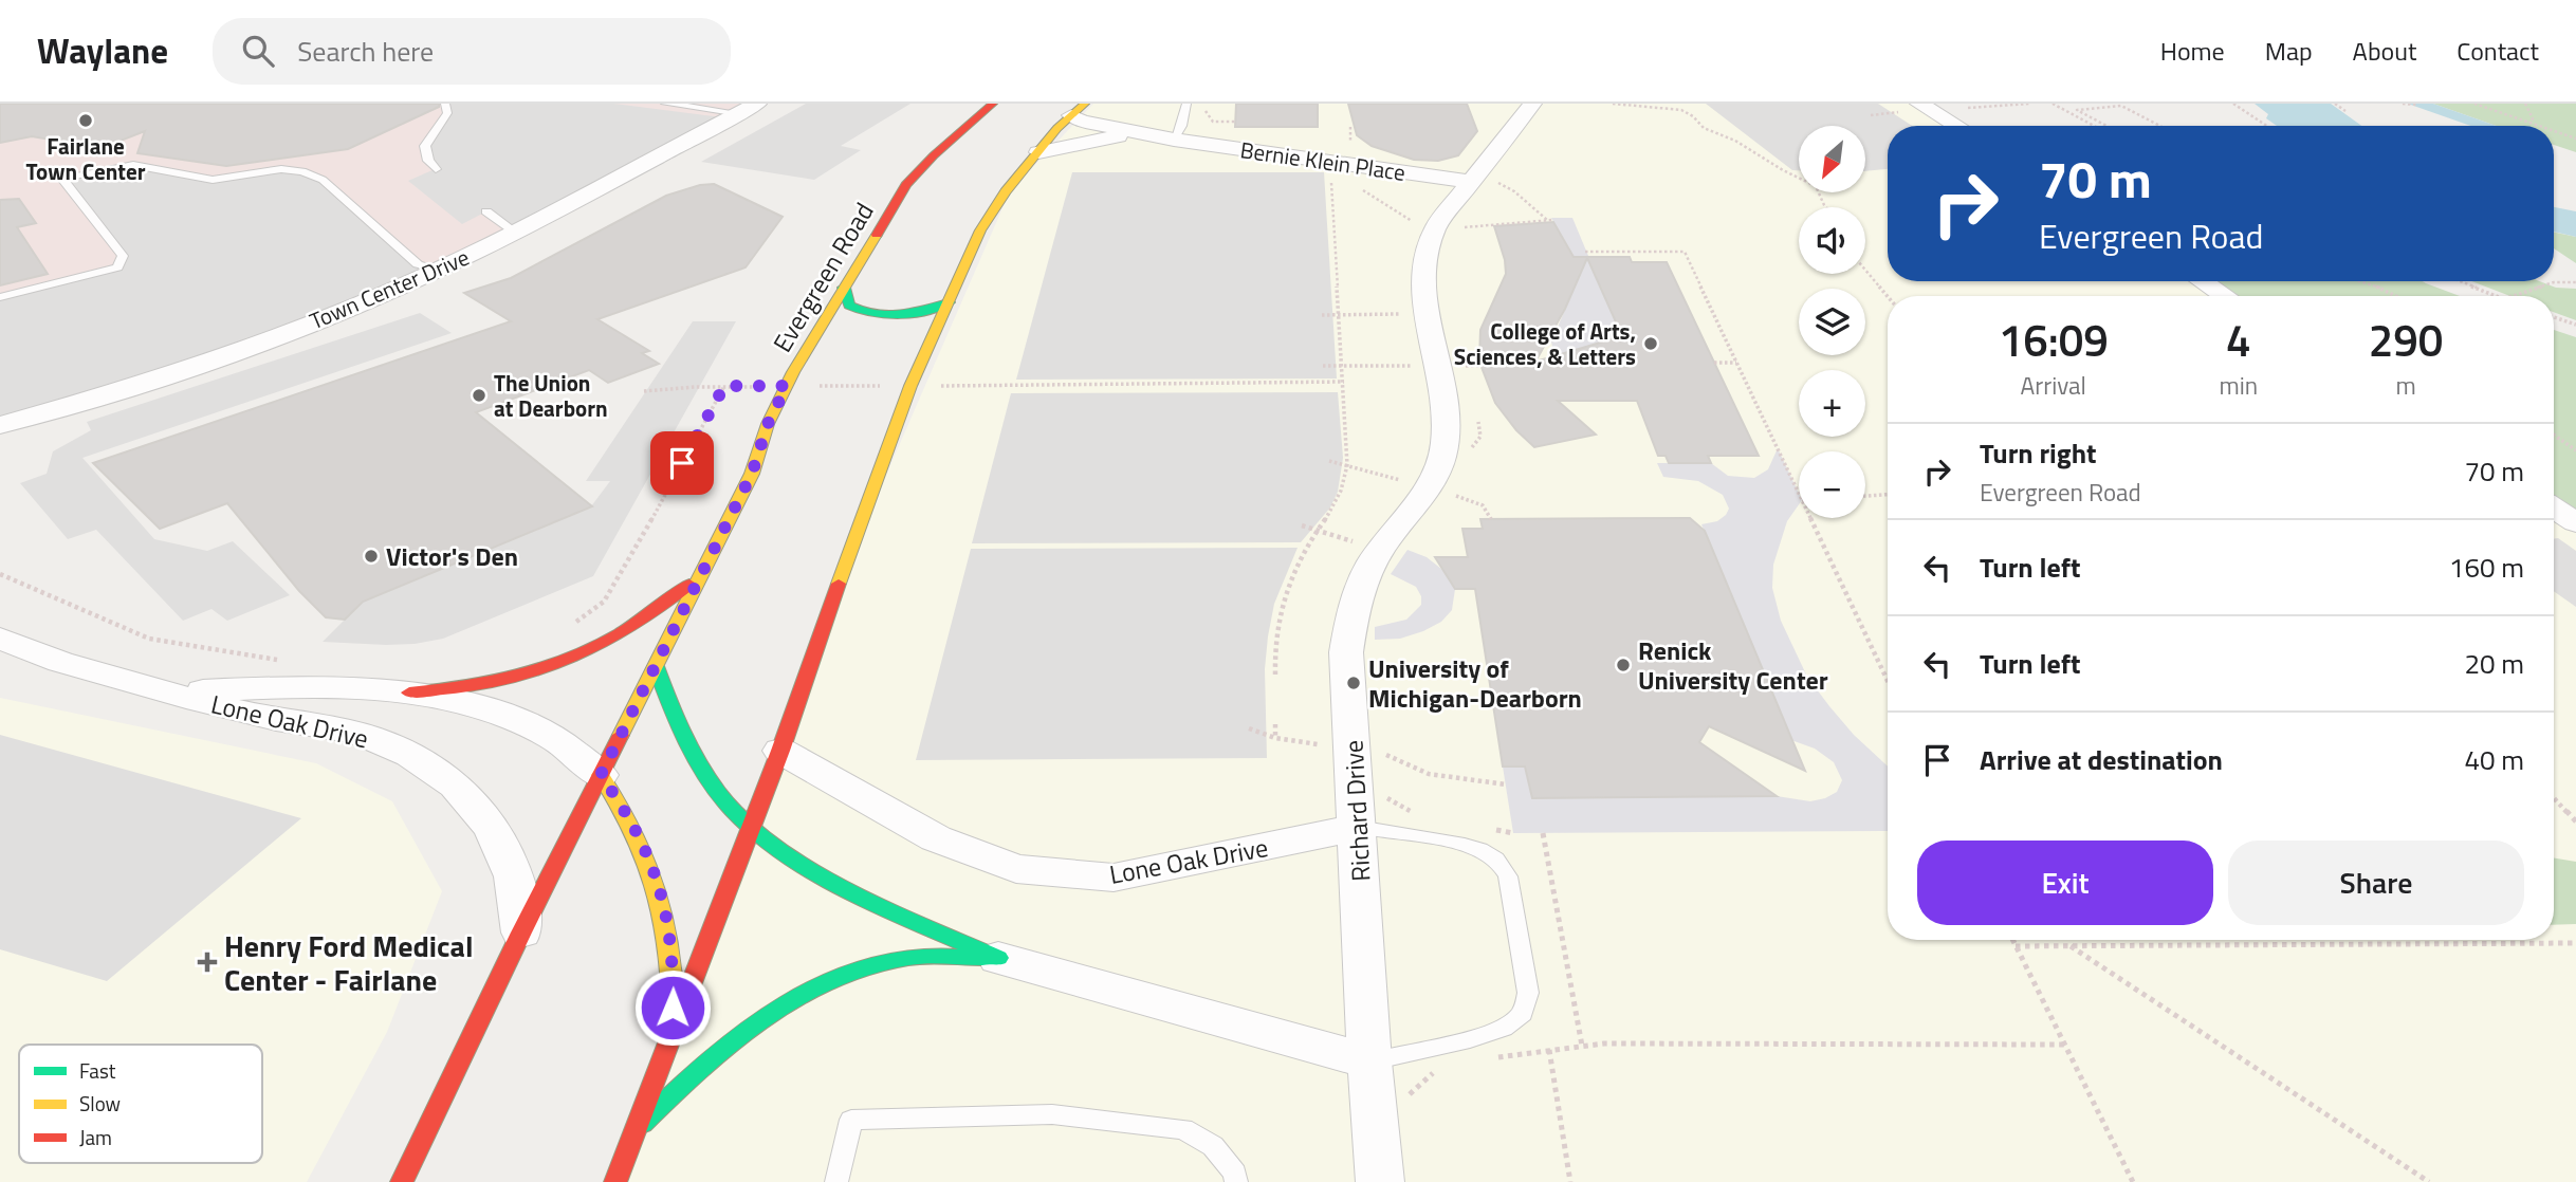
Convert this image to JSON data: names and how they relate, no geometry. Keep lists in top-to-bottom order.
{
  "streets": {
    "street": [
      "Bernie Klein Place",
      "Evergreen Road",
      "Town Center Drive",
      "Lone Oak Drive",
      "Richard Drive"
    ]
  },
  "crossings": [
    ["Bernie Klein Place", "Richard Drive"],
    ["Evergreen Road", "Lone Oak Drive"],
    ["Lone Oak Drive", "Richard Drive"]
  ],
  "places": {
    "other": [
      "Fairlane Town Center",
      "College of Arts, Sciences, & Letters",
      "The Union at Dearborn",
      "Victor's Den",
      "Renick University Center",
      "University of Michigan-Dearborn"
    ],
    "health": ["Henry Ford Medical Center - Fairlane"]
  },
  "legend": ["Fast", "Slow", "Jam"],
  "north": "bottom left",
  "page": {
    "header": "Waylane",
    "search": "Search here",
    "nav": [
      "Home",
      "Map",
      "About",
      "Contact"
    ],
    "map_buttons": ["+", "−"],
    "turn": ["70 m", "Evergreen Road"],
    "eta": [
      "16:09",
      "Arrival",
      "4",
      "min",
      "290",
      "m"
    ],
    "list": [
      {
        "name": "Turn right",
        "note": "Evergreen Road",
        "value": "70 m"
      },
      {
        "name": "Turn left",
        "value": "160 m"
      },
      {
        "name": "Turn left",
        "value": "20 m"
      },
      {
        "name": "Arrive at destination",
        "value": "40 m"
      }
    ],
    "buttons": ["Exit", "Share"]
  }
}
